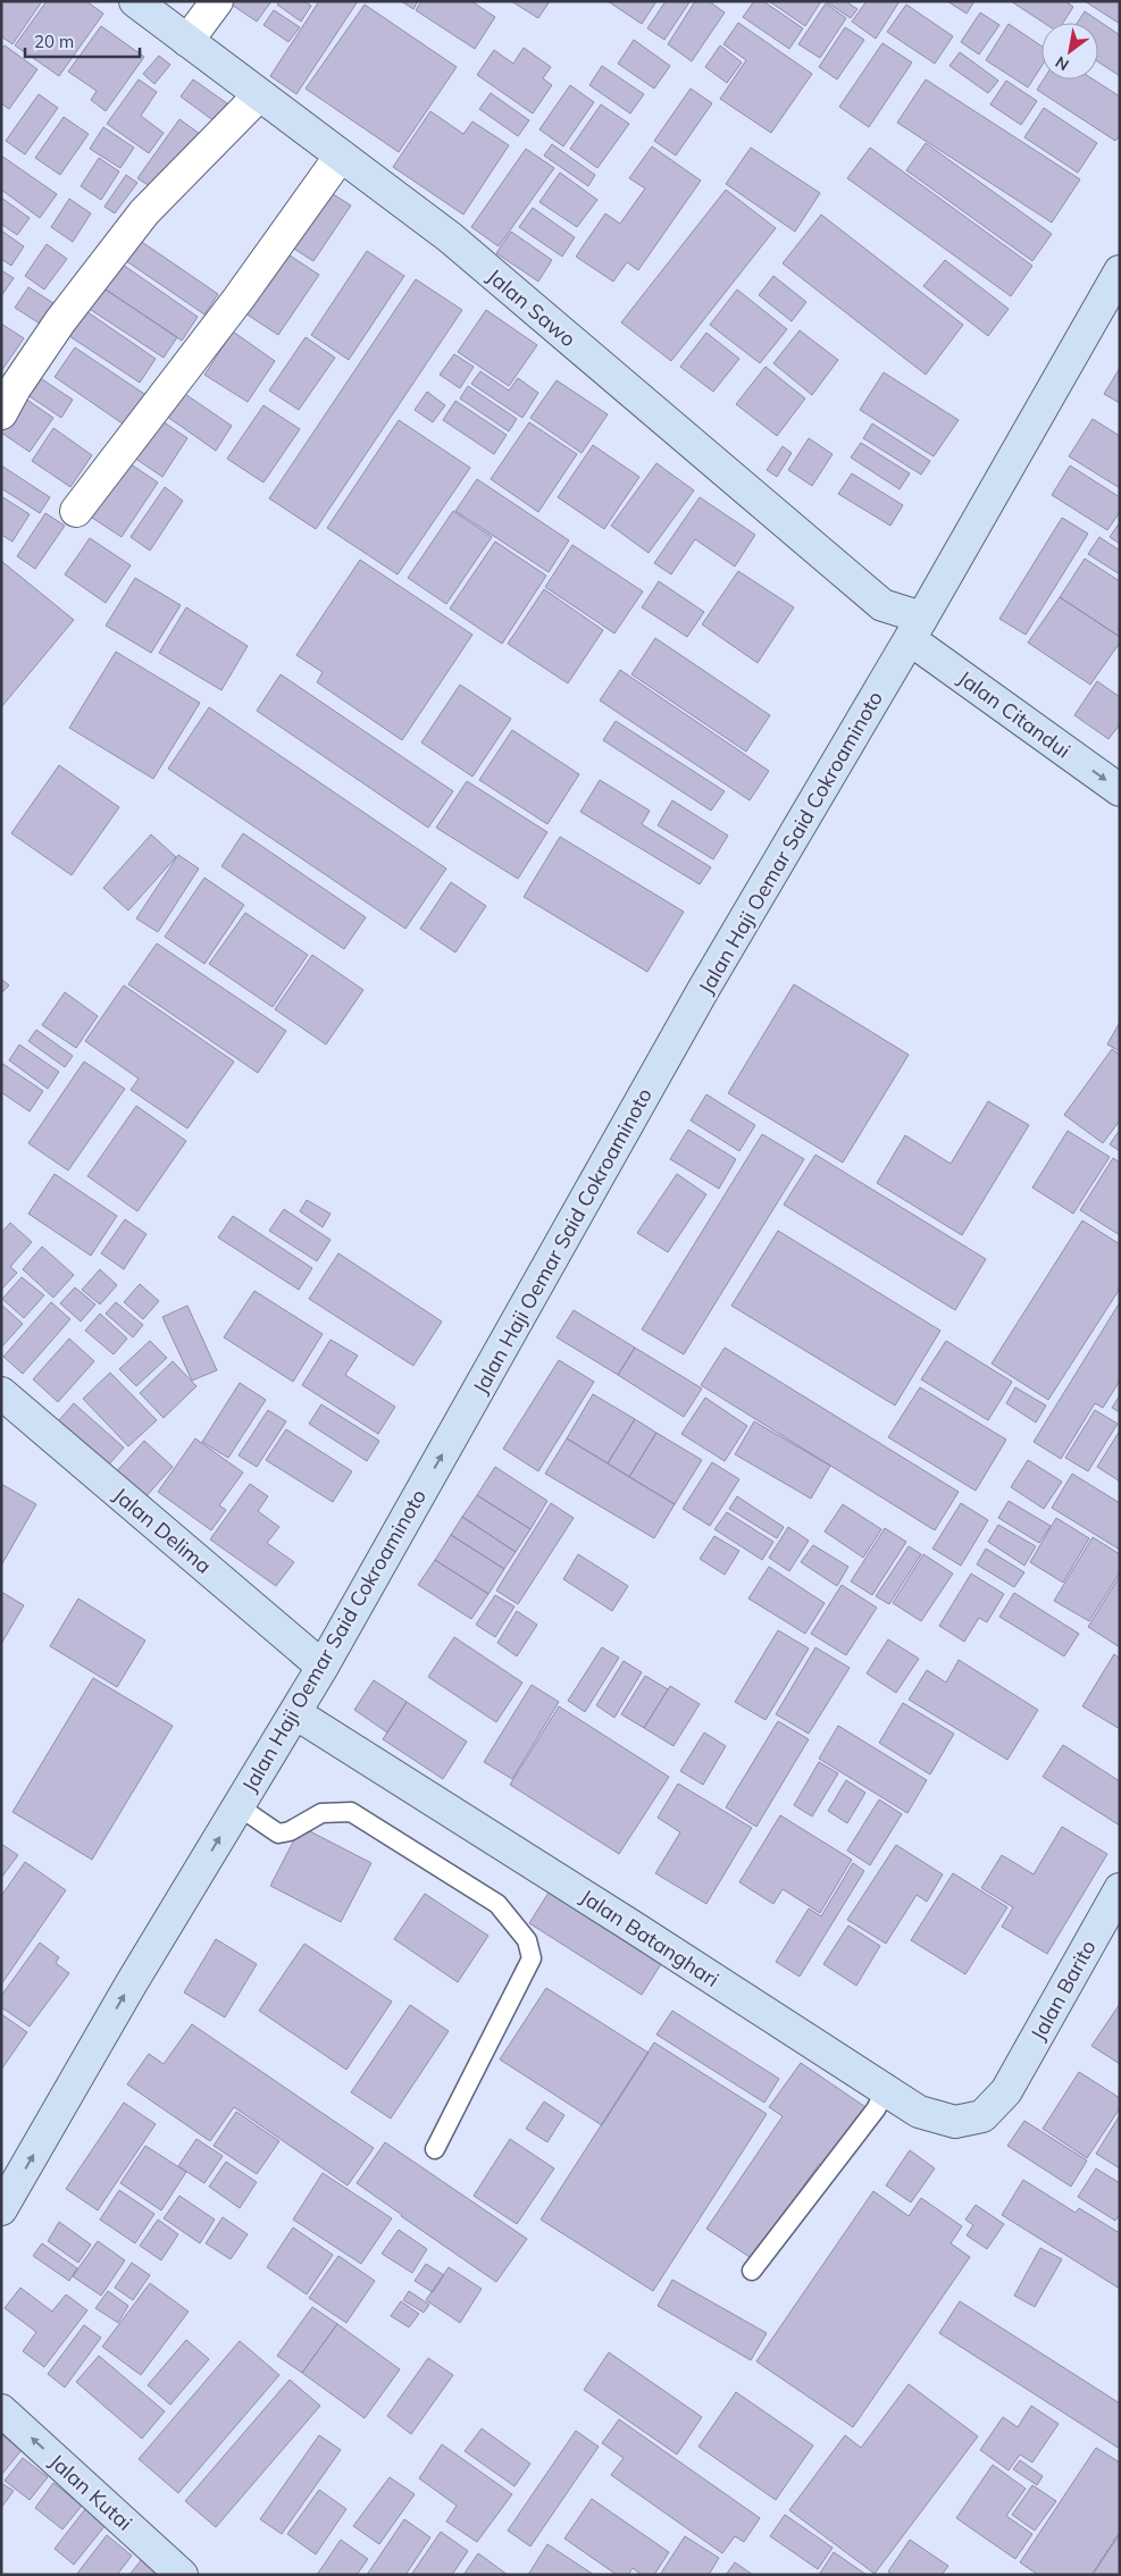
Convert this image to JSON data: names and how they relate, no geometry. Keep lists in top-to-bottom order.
{
  "streets": {
    "main road": [
      "Jalan Sawo",
      "Jalan Citandui",
      "Jalan Haji Oemar Said Cokroaminoto",
      "Jalan Delima",
      "Jalan Batanghari",
      "Jalan Barito",
      "Jalan Kutai"
    ]
  },
  "crossings": [
    ["Jalan Sawo", "Jalan Citandui"],
    ["Jalan Sawo", "Jalan Haji Oemar Said Cokroaminoto"],
    ["Jalan Citandui", "Jalan Haji Oemar Said Cokroaminoto"],
    ["Jalan Haji Oemar Said Cokroaminoto", "Jalan Delima"],
    ["Jalan Haji Oemar Said Cokroaminoto", "Jalan Batanghari"],
    ["Jalan Batanghari", "Jalan Barito"]
  ],
  "one_way": ["Jalan Citandui", "Jalan Haji Oemar Said Cokroaminoto", "Jalan Kutai"],
  "scale_bar": "20 m",
  "north": "bottom left"
}
